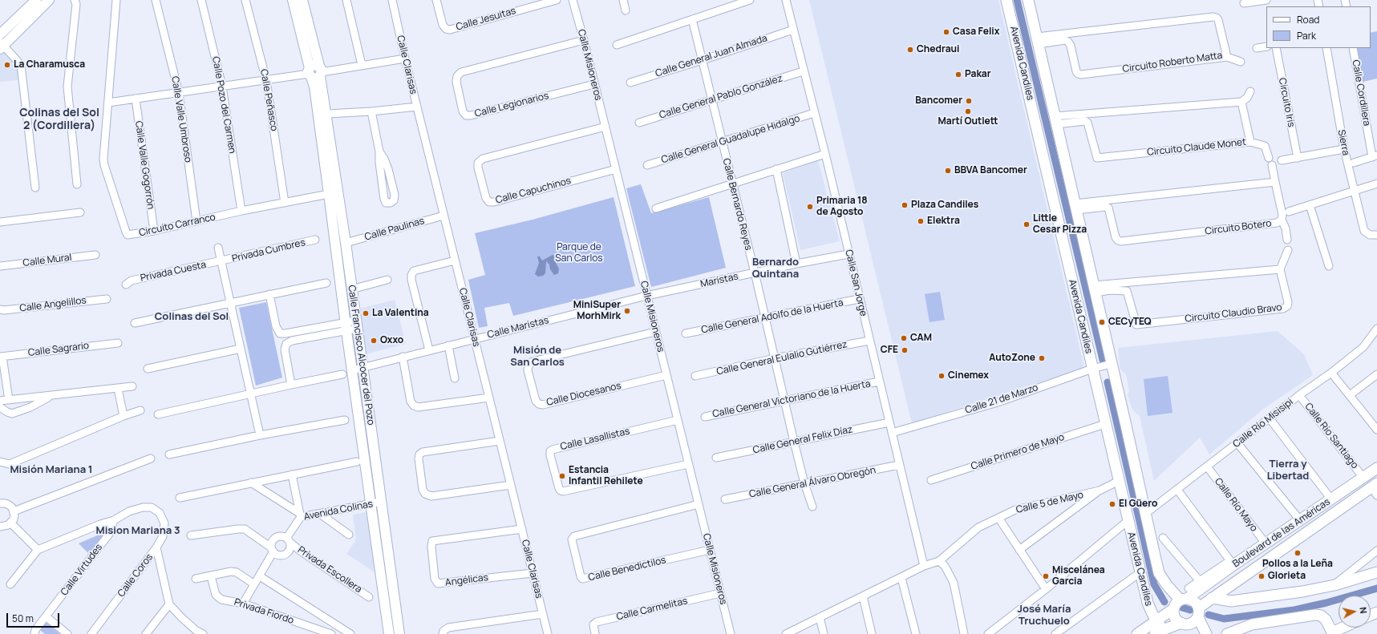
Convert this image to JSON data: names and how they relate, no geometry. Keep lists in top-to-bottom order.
{
  "streets": {
    "main road": ["Avenida Candiles", "Boulevard de las Américas"],
    "street": [
      "Calle Jesuitas",
      "Calle General Juan Almada",
      "Circuito Roberto Matta",
      "Calle Clarisas",
      "Calle Misioneros",
      "Calle Cordillera",
      "Calle General Pablo González",
      "Calle Peñasco",
      "Circuito Iris",
      "Calle Pozo del Carmen",
      "Calle Legionarios",
      "Calle Valle Umbroso",
      "Calle General Guadalupe Hidalgo",
      "Sierra",
      "Circuito Claude Monet",
      "Calle Valle Gogorrón",
      "Calle Capuchinos",
      "Calle Bernardo Reyes",
      "Circuito Carranco",
      "Circuito Botero",
      "Calle Paulinas",
      "Privada Cumbres",
      "Calle Mural",
      "Privada Cuesta",
      "Maristas",
      "Calle San Jorge",
      "Calle Angelillos",
      "Circuito Claudio Bravo",
      "Calle General Adolfo de la Huerta",
      "Calle Maristas",
      "Calle Sagrario",
      "Calle Francisco Alcocer del Pozo",
      "Calle General Eulalio Gutiérrez",
      "Calle Diocesanos",
      "Calle General Victoriano de la Huerta",
      "Calle 21 de Marzo",
      "Calle Río Misisipi",
      "Calle Río Santiago",
      "Calle Lasallistas",
      "Calle General Felix Díaz",
      "Calle Primero de Mayo",
      "Calle General Álvaro Obregón",
      "Calle 5 de Mayo",
      "Calle Río Mayo",
      "Avenida Colinas",
      "Calle Benedictilos",
      "Calle Virtudes",
      "Privada Escollera",
      "Calle Coros",
      "Angélicas",
      "Calle Carmelitas",
      "Privada Fiordo"
    ]
  },
  "crossings": [
    ["Calle General Juan Almada", "Calle Bernardo Reyes"],
    ["Calle General Juan Almada", "Calle San Jorge"],
    ["Circuito Roberto Matta", "Avenida Candiles"],
    ["Avenida Candiles", "Circuito Claude Monet"],
    ["Avenida Candiles", "Circuito Botero"],
    ["Avenida Candiles", "Circuito Claudio Bravo"],
    ["Avenida Candiles", "Calle 21 de Marzo"],
    ["Avenida Candiles", "Calle Río Misisipi"],
    ["Avenida Candiles", "Calle Primero de Mayo"],
    ["Avenida Candiles", "Calle 5 de Mayo"],
    ["Avenida Candiles", "Boulevard de las Américas"],
    ["Calle Clarisas", "Calle Paulinas"],
    ["Calle Clarisas", "Calle Maristas"],
    ["Calle Clarisas", "Angélicas"],
    ["Calle Misioneros", "Calle Legionarios"],
    ["Calle Misioneros", "Calle Capuchinos"],
    ["Calle Misioneros", "Maristas"],
    ["Calle Misioneros", "Calle Maristas"],
    ["Calle Misioneros", "Calle Diocesanos"],
    ["Calle Misioneros", "Calle Lasallistas"],
    ["Calle Misioneros", "Calle Benedictilos"],
    ["Calle Misioneros", "Calle Carmelitas"],
    ["Calle General Pablo González", "Calle Bernardo Reyes"],
    ["Calle General Pablo González", "Calle San Jorge"],
    ["Calle Peñasco", "Circuito Carranco"],
    ["Calle Pozo del Carmen", "Circuito Carranco"],
    ["Calle Valle Umbroso", "Circuito Carranco"],
    ["Calle General Guadalupe Hidalgo", "Calle Bernardo Reyes"],
    ["Calle General Guadalupe Hidalgo", "Calle San Jorge"],
    ["Calle Valle Gogorrón", "Circuito Carranco"],
    ["Calle Bernardo Reyes", "Maristas"],
    ["Calle Bernardo Reyes", "Calle General Adolfo de la Huerta"],
    ["Calle Bernardo Reyes", "Calle General Eulalio Gutiérrez"],
    ["Calle Bernardo Reyes", "Calle General Victoriano de la Huerta"],
    ["Calle Bernardo Reyes", "Calle General Felix Díaz"],
    ["Calle Bernardo Reyes", "Calle General Álvaro Obregón"],
    ["Circuito Carranco", "Calle Francisco Alcocer del Pozo"],
    ["Calle Paulinas", "Calle Francisco Alcocer del Pozo"],
    ["Privada Cumbres", "Privada Cuesta"],
    ["Maristas", "Calle San Jorge"],
    ["Maristas", "Calle Maristas"],
    ["Calle San Jorge", "Calle General Adolfo de la Huerta"],
    ["Calle San Jorge", "Calle General Eulalio Gutiérrez"],
    ["Calle San Jorge", "Calle General Victoriano de la Huerta"],
    ["Calle San Jorge", "Calle 21 de Marzo"],
    ["Calle San Jorge", "Calle General Felix Díaz"],
    ["Calle San Jorge", "Calle General Álvaro Obregón"],
    ["Calle San Jorge", "Calle 5 de Mayo"],
    ["Calle Maristas", "Calle Francisco Alcocer del Pozo"],
    ["Calle Francisco Alcocer del Pozo", "Avenida Colinas"],
    ["Calle Río Misisipi", "Calle Río Santiago"],
    ["Calle Río Misisipi", "Calle Río Mayo"],
    ["Calle Río Santiago", "Boulevard de las Américas"],
    ["Calle Río Mayo", "Boulevard de las Américas"],
    ["Avenida Colinas", "Privada Escollera"],
    ["Calle Virtudes", "Calle Coros"]
  ],
  "districts": [
    "Colinas del Sol 2 (Cordillera)",
    "Bernardo Quintana",
    "Colinas del Sol",
    "Misión de San Carlos",
    "Tierra y Libertad",
    "Misión Mariana 1",
    "Mision Mariana 3",
    "José María Truchuelo"
  ],
  "parks": ["Parque de San Carlos"],
  "places": [
    "Casa Felix",
    "Chedraui",
    "La Charamusca",
    "Pakar",
    "Bancomer",
    "Martí Outlett",
    "BBVA Bancomer",
    "Plaza Candiles",
    "Primaria 18 de Agosto",
    "Elektra",
    "Little Cesar Pizza",
    "MiniSuper MorhMirk",
    "La Valentina",
    "CECyTEQ",
    "CAM",
    "Oxxo",
    "CFE",
    "AutoZone",
    "Cinemex",
    "Estancia Infantil Rehilete",
    "El Güero",
    "Pollos a la Leña",
    "Miscelánea Garcia",
    "Glorieta"
  ],
  "legend": ["Road", "Park"],
  "scale_bar": "50 m",
  "north": "right"
}
